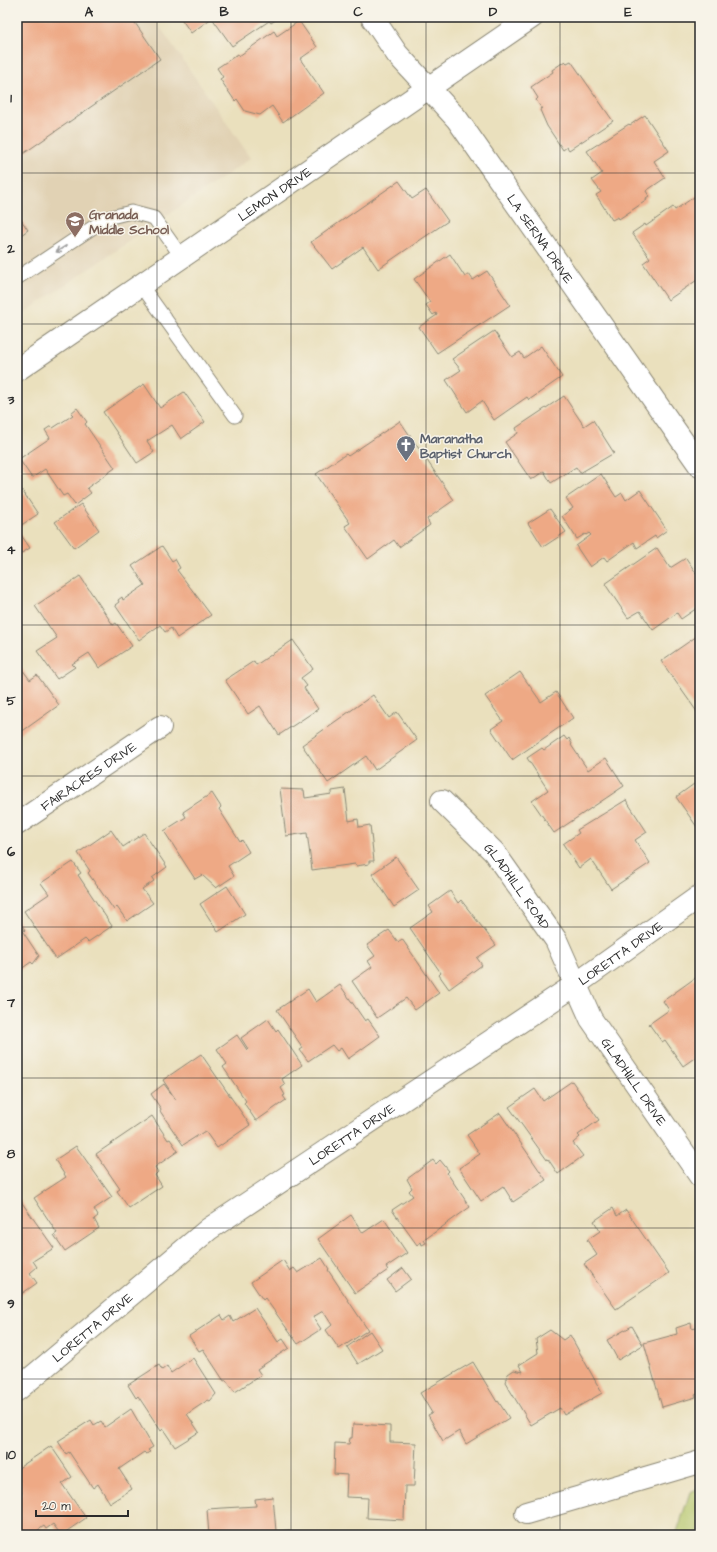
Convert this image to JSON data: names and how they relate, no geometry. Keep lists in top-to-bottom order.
{
  "streets": {
    "street": [
      "LEMON DRIVE",
      "LA SERNA DRIVE",
      "FAIRACRES DRIVE",
      "GLADHILL ROAD",
      "LORETTA DRIVE",
      "GLADHILL DRIVE"
    ]
  },
  "crossings": [
    ["LEMON DRIVE", "LA SERNA DRIVE"],
    ["GLADHILL ROAD", "LORETTA DRIVE"],
    ["GLADHILL ROAD", "GLADHILL DRIVE"],
    ["LORETTA DRIVE", "GLADHILL DRIVE"]
  ],
  "places": {
    "school or university": ["Granada Middle School"],
    "church": ["Maranatha Baptist Church"]
  },
  "scale_bar": "20 m",
  "grid": {
    "columns": [
      "A",
      "B",
      "C",
      "D",
      "E"
    ],
    "rows": [
      "1",
      "2",
      "3",
      "4",
      "5",
      "6",
      "7",
      "8",
      "9",
      "10"
    ]
  }
}
